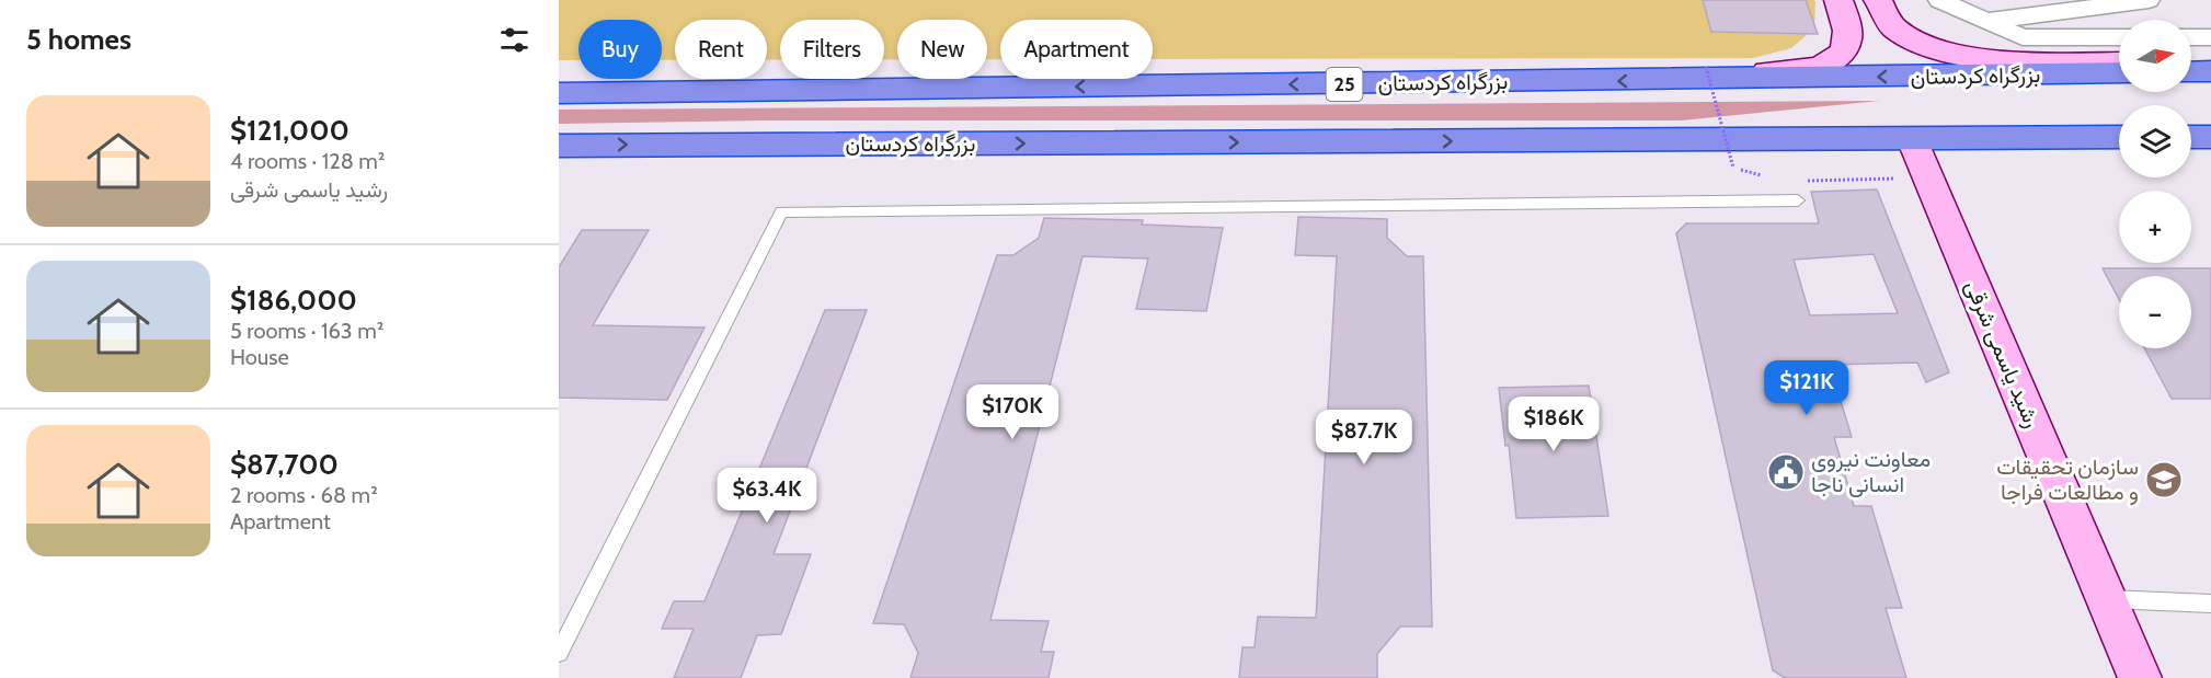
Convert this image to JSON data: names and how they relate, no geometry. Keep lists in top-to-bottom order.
{
  "streets": {
    "highway": ["بزرگراه کردستان", "25"],
    "main road": ["رشید یاسمی شرقی"]
  },
  "crossings": [
    ["بزرگراه کردستان", "رشید یاسمی شرقی"]
  ],
  "places": {
    "public building": ["معاونت نیروی انسانی ناجا"],
    "school or university": ["سازمان تحقیقات و مطالعات فراجا"]
  },
  "north": "right",
  "page": {
    "heading": "5 homes",
    "map_buttons": ["+", "−"],
    "chip": [
      "Buy",
      "Rent",
      "Filters",
      "New",
      "Apartment"
    ],
    "list": [
      {
        "name": "$121,000",
        "note": "4 rooms · 128 m² · رشید یاسمی شرقی"
      },
      {
        "name": "$186,000",
        "note": "5 rooms · 163 m² · House"
      },
      {
        "name": "$87,700",
        "note": "2 rooms · 68 m² · Apartment"
      }
    ],
    "price": [
      "$121K",
      "$170K",
      "$186K",
      "$87.7K",
      "$63.4K"
    ]
  }
}
